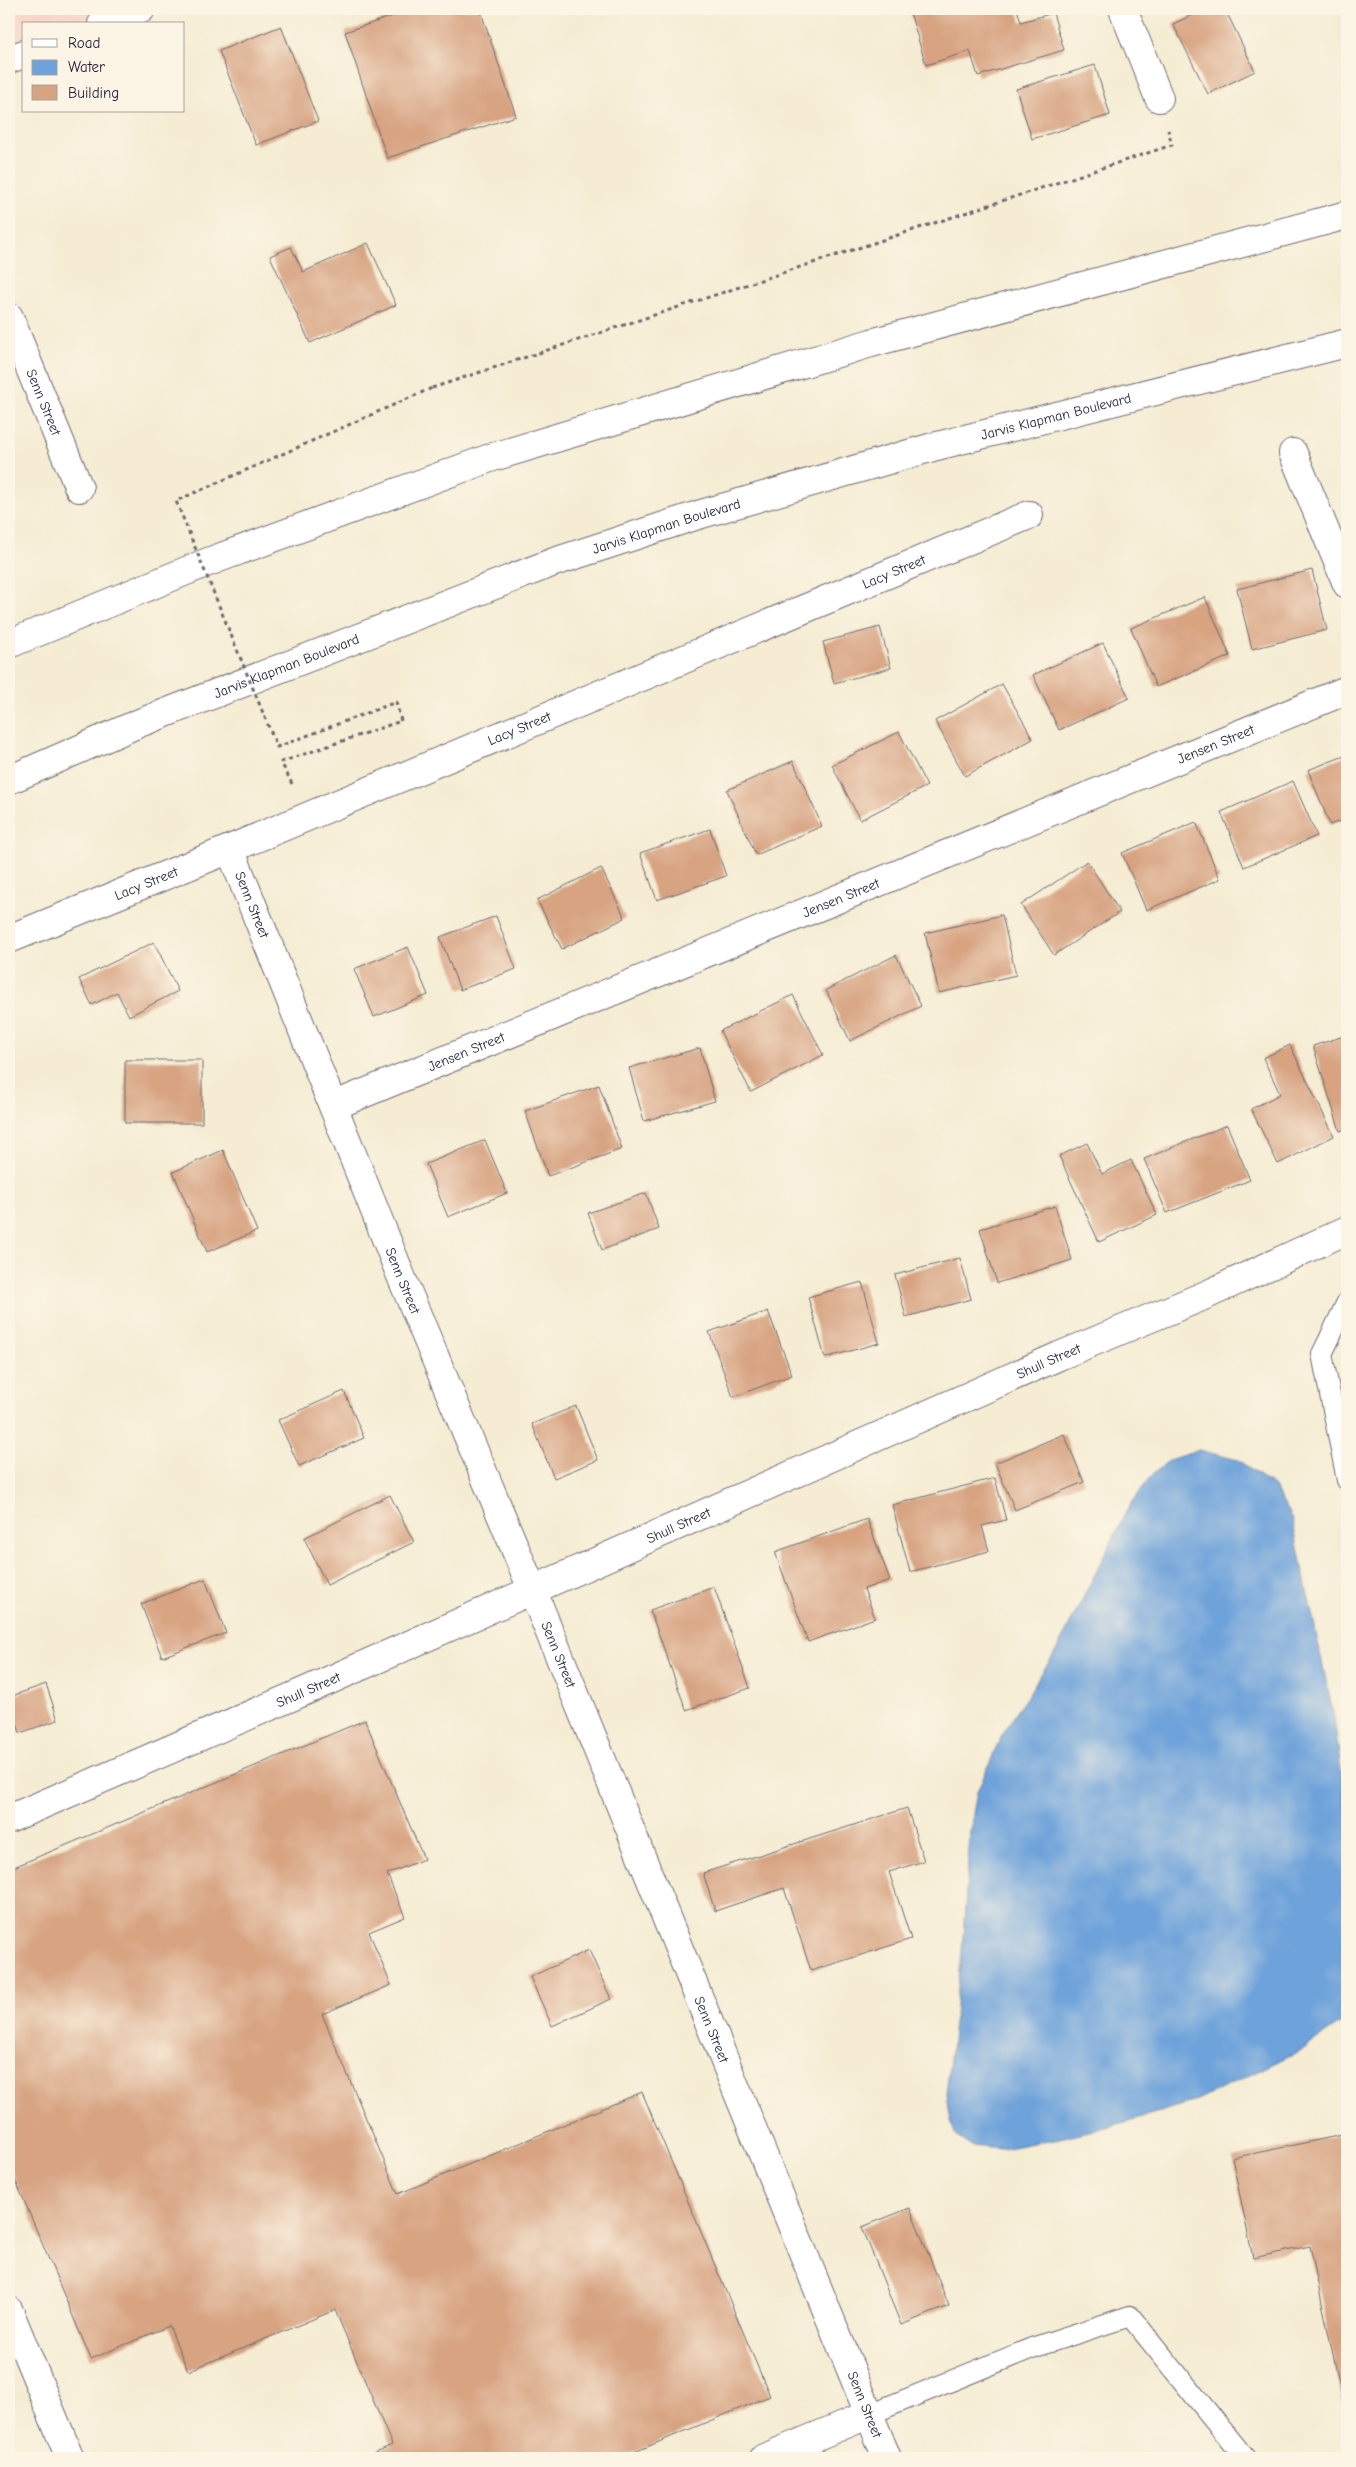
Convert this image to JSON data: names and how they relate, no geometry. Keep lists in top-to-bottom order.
{
  "streets": {
    "main road": [
      "Senn Street",
      "Jarvis Klapman Boulevard",
      "Lacy Street",
      "Jensen Street",
      "Shull Street"
    ]
  },
  "crossings": [
    ["Senn Street", "Lacy Street"],
    ["Senn Street", "Jensen Street"],
    ["Senn Street", "Shull Street"]
  ],
  "legend": ["Road", "Water", "Building"]
}
